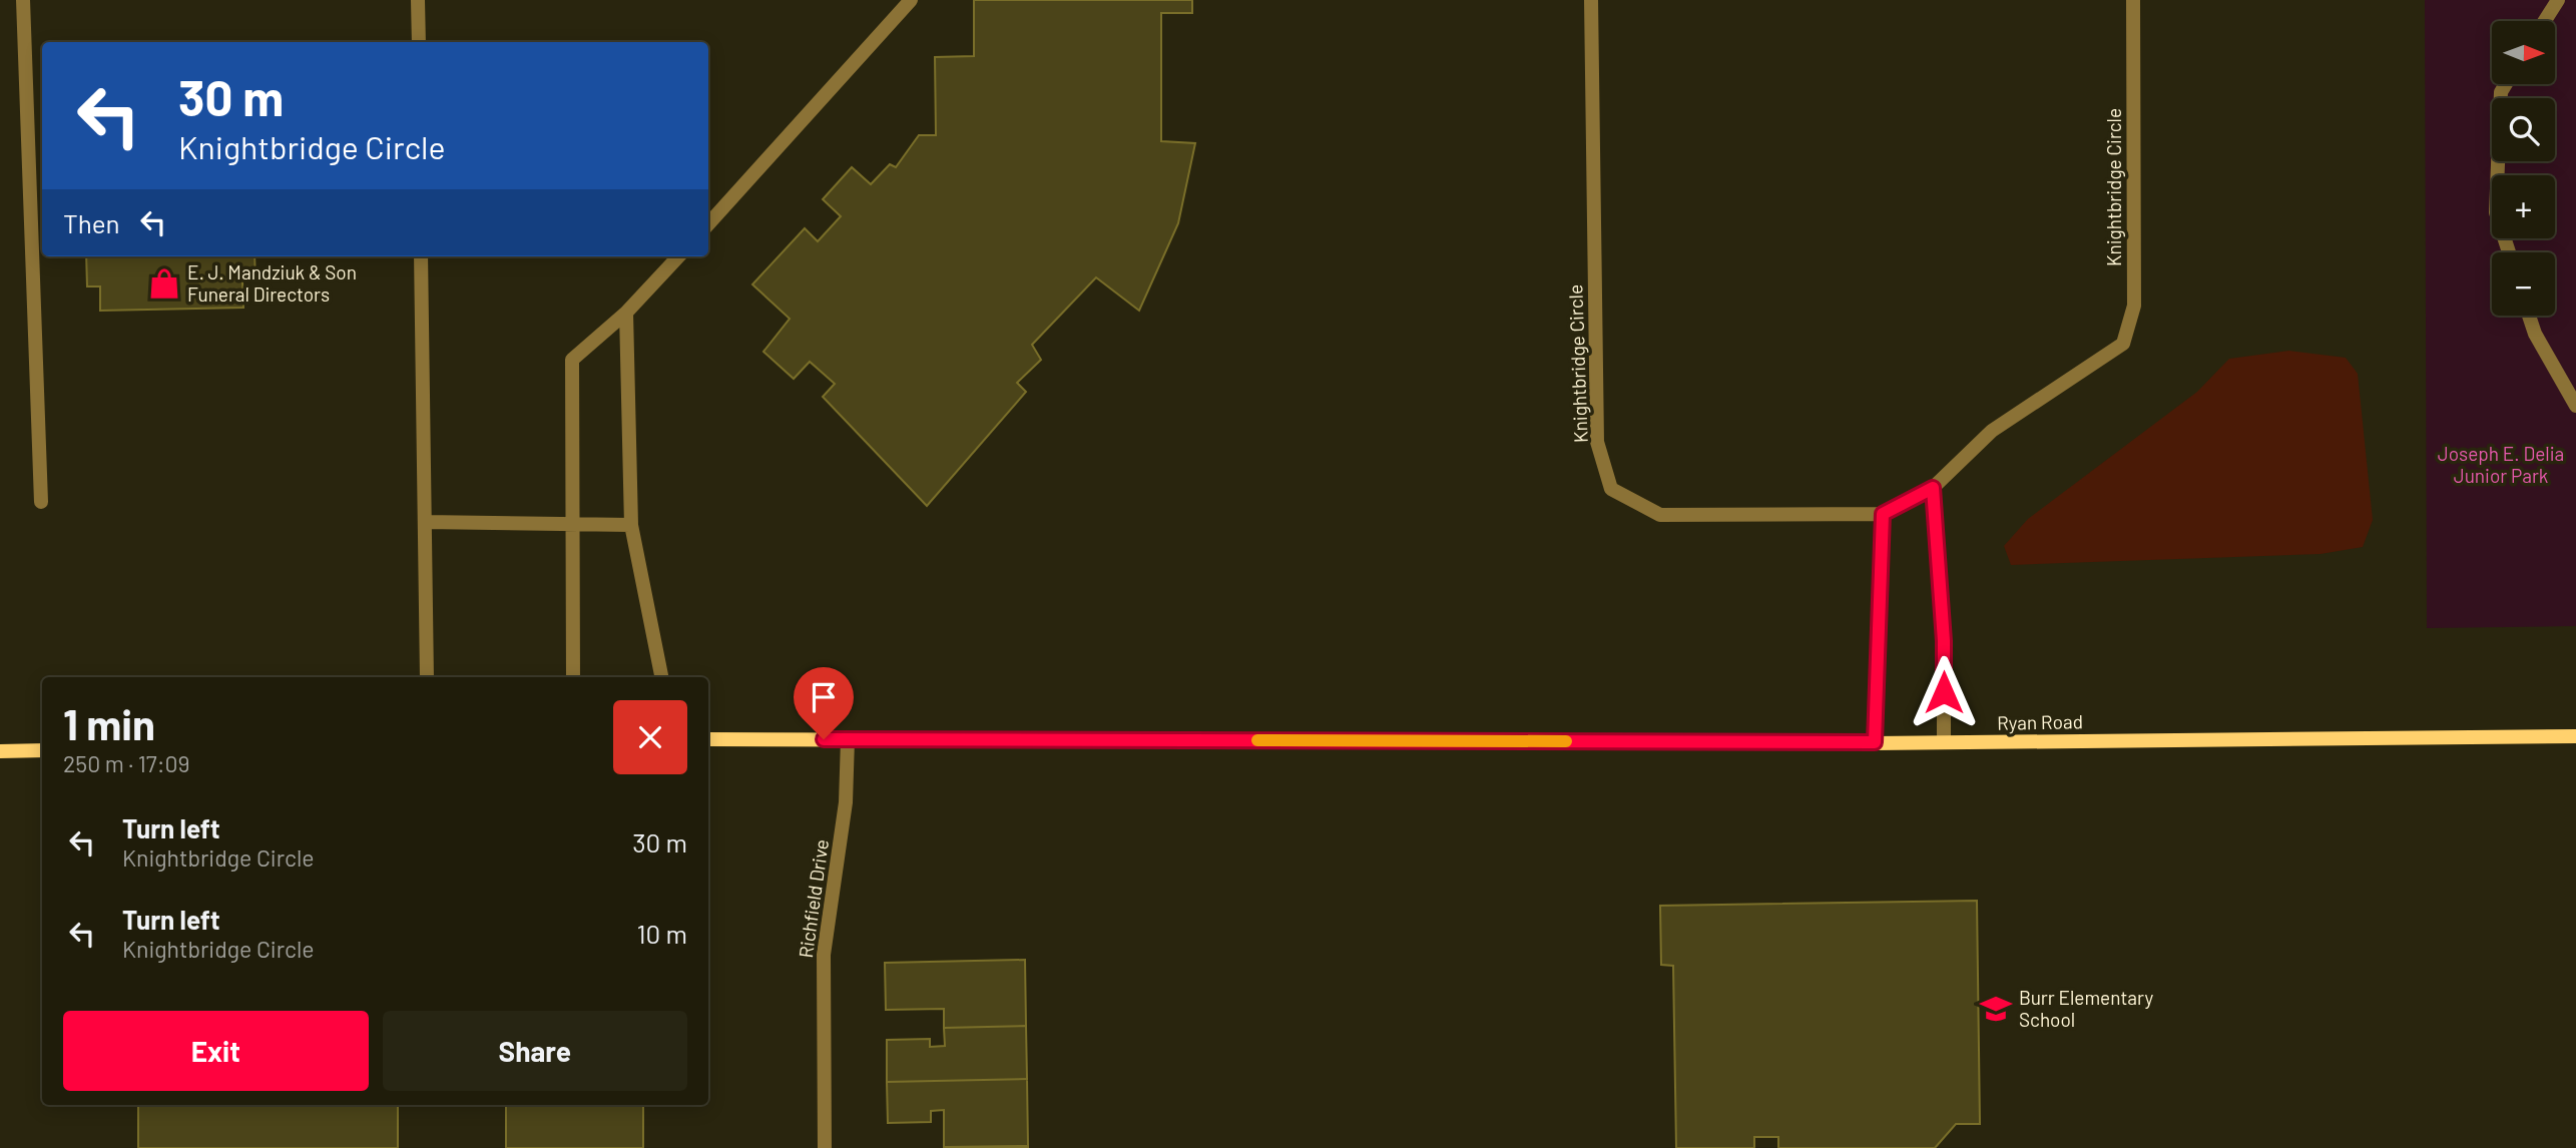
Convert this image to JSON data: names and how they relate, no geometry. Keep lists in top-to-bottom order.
{
  "streets": {
    "main road": ["Ryan Road"],
    "street": ["Knightbridge Circle", "Richfield Drive"]
  },
  "crossings": [
    ["Ryan Road", "Richfield Drive"]
  ],
  "parks": ["Joseph E. Delia Junior Park"],
  "places": {
    "shop": ["E. J. Mandziuk & Son Funeral Directors"],
    "school or university": ["Burr Elementary School"]
  },
  "north": "right",
  "page": {
    "map_buttons": ["+", "−"],
    "turn": ["30 m", "Knightbridge Circle"],
    "then": "Then",
    "heading": ["1 min", "250 m · 17:09"],
    "list": [
      {
        "name": "Turn left",
        "note": "Knightbridge Circle",
        "value": "30 m"
      },
      {
        "name": "Turn left",
        "note": "Knightbridge Circle",
        "value": "10 m"
      }
    ],
    "buttons": ["Exit", "Share"]
  }
}
